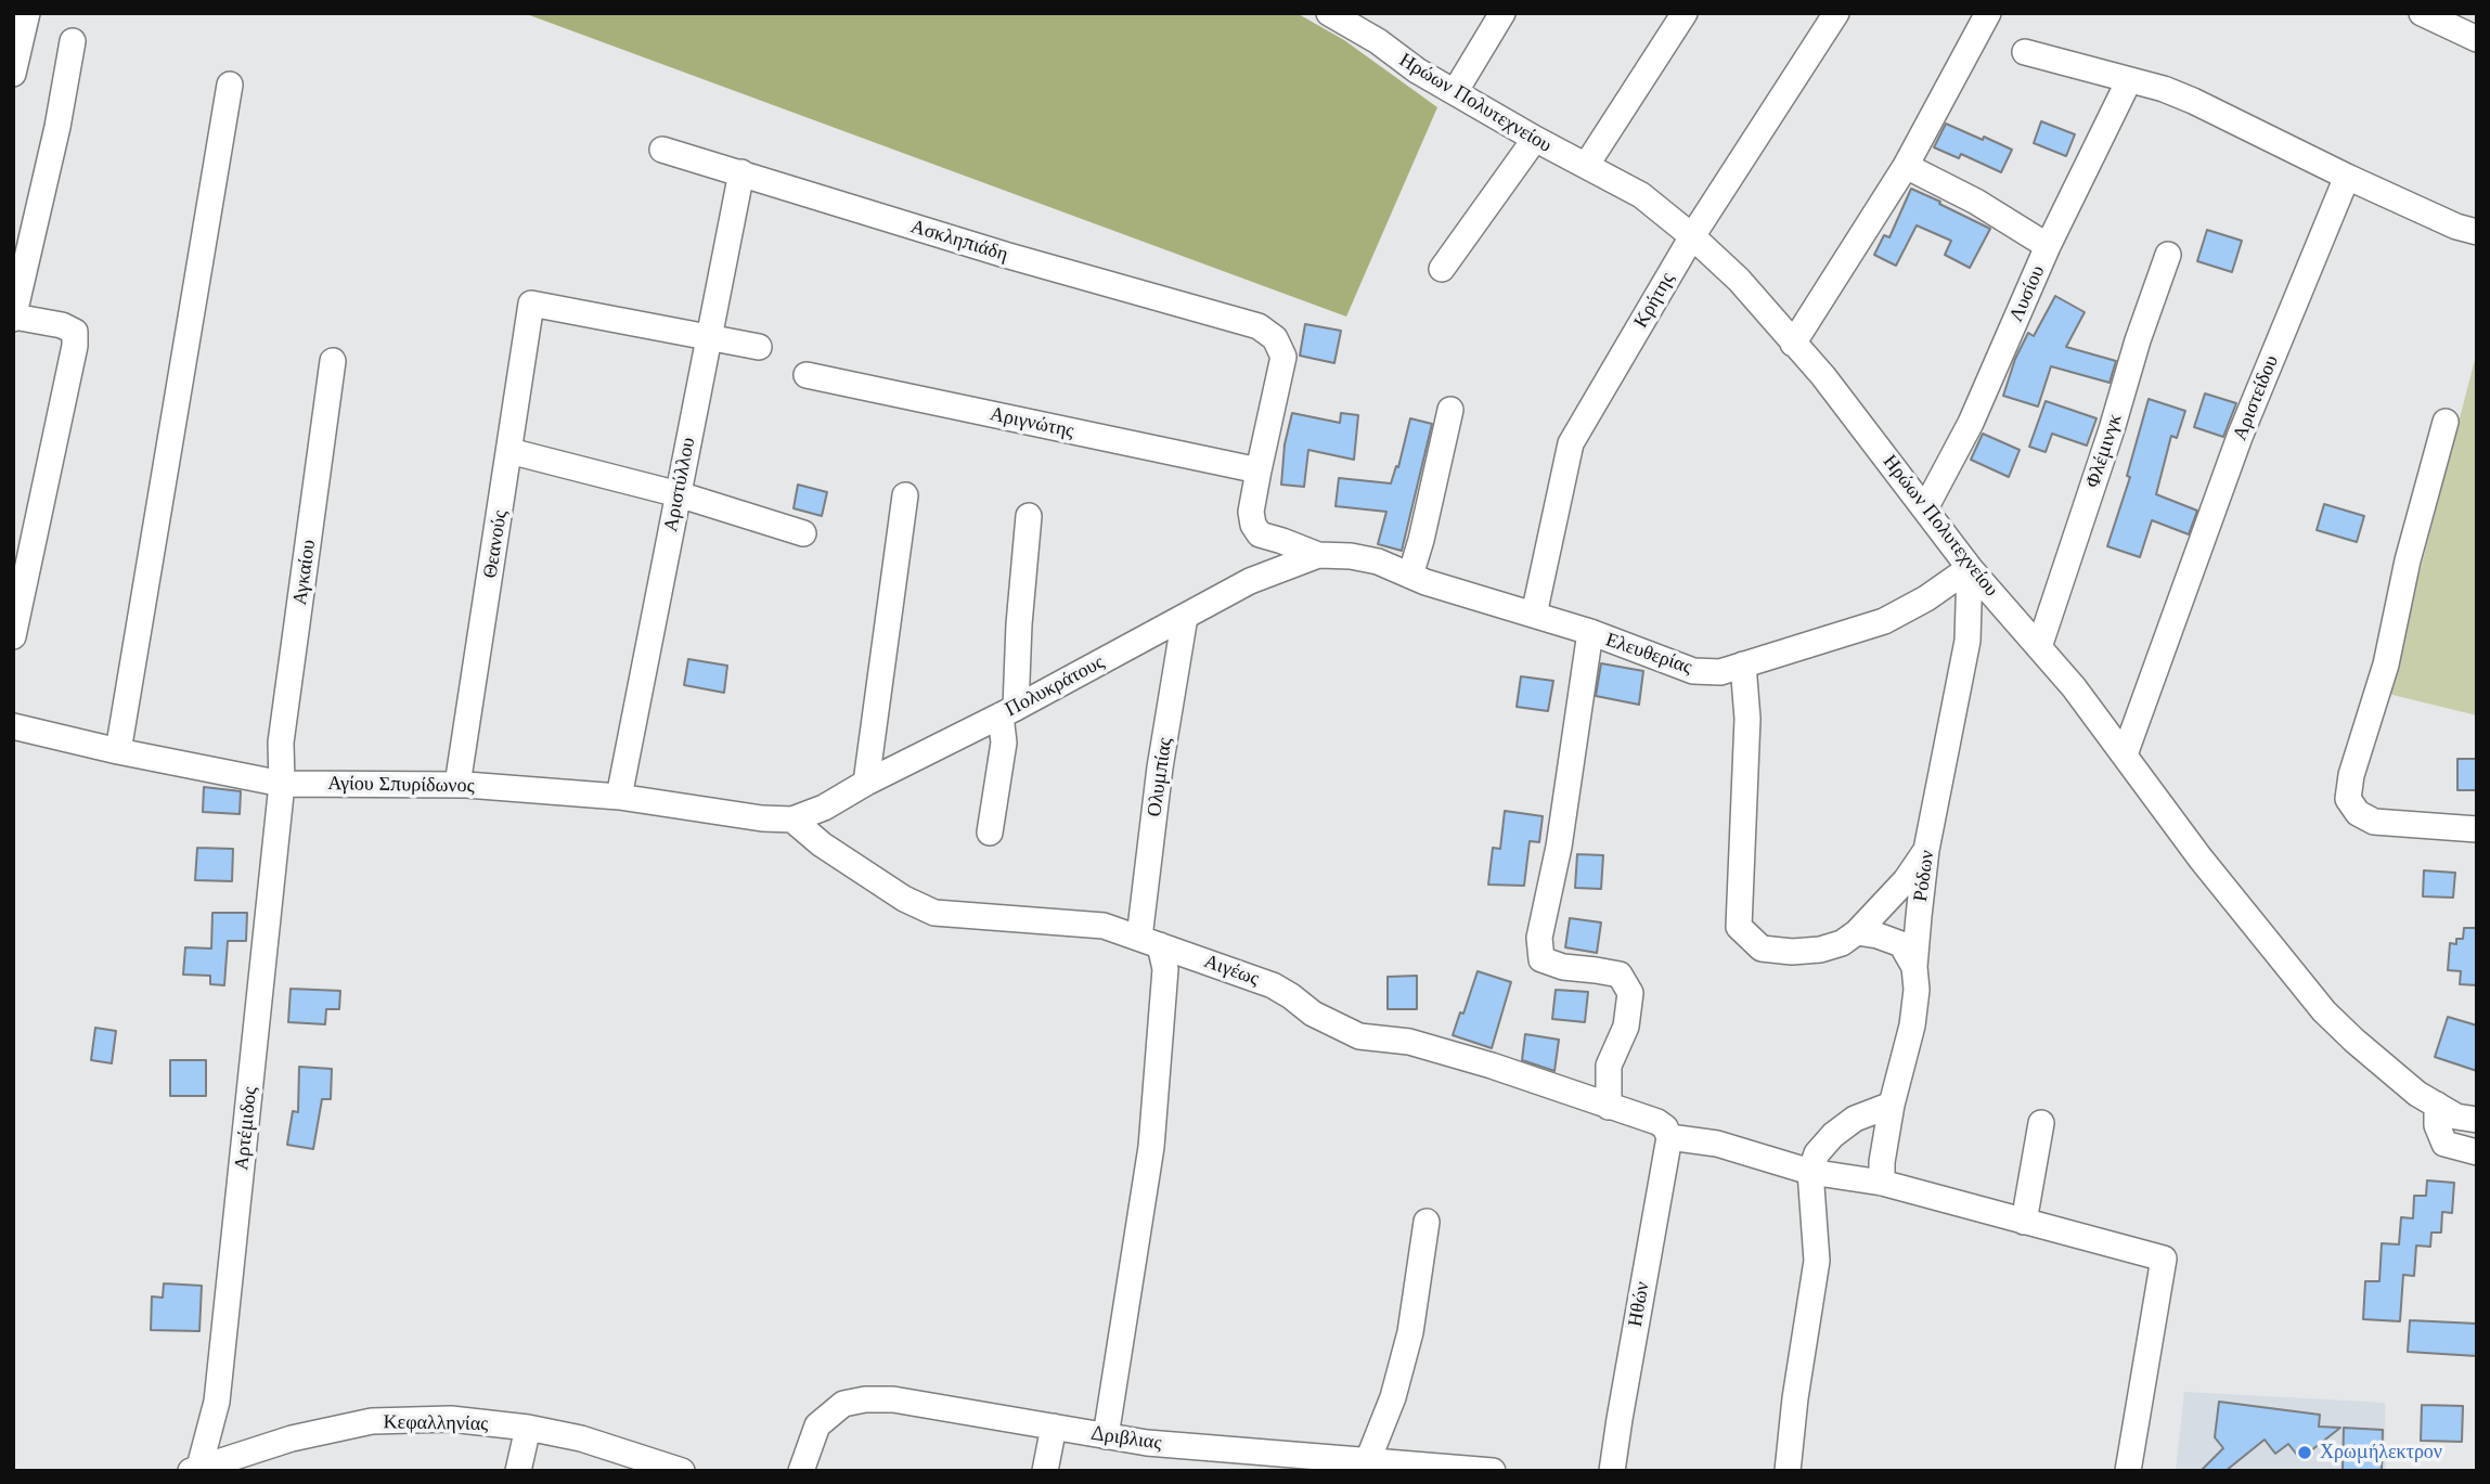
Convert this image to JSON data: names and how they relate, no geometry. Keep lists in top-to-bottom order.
{
  "streets": {
    "street": [
      "Ηρώων Πολυτεχνείου",
      "Ασκληπιάδη",
      "Λυσίου",
      "Κρήτης",
      "Αριστείδου",
      "Αριγνώτης",
      "Φλέμινγκ",
      "Αριστύλλου",
      "Θεανούς",
      "Αγκαίου",
      "Ελευθερίας",
      "Πολυκράτους",
      "Ολυμπίας",
      "Αγίου Σπυρίδωνος",
      "Ρόδων",
      "Αιγέως",
      "Αρτέμιδος",
      "Ηθών",
      "Κεφαλληνίας",
      "Δριβλιας"
    ]
  },
  "crossings": [
    ["Ηρώων Πολυτεχνείου", "Λυσίου"],
    ["Ηρώων Πολυτεχνείου", "Κρήτης"],
    ["Ηρώων Πολυτεχνείου", "Αριστείδου"],
    ["Ηρώων Πολυτεχνείου", "Φλέμινγκ"],
    ["Ηρώων Πολυτεχνείου", "Ελευθερίας"],
    ["Ηρώων Πολυτεχνείου", "Ρόδων"],
    ["Ασκληπιάδη", "Αριγνώτης"],
    ["Ασκληπιάδη", "Αριστύλλου"],
    ["Κρήτης", "Ελευθερίας"],
    ["Αριστύλλου", "Θεανούς"],
    ["Αριστύλλου", "Αγίου Σπυρίδωνος"],
    ["Θεανούς", "Αγίου Σπυρίδωνος"],
    ["Αγκαίου", "Αγίου Σπυρίδωνος"],
    ["Αγκαίου", "Αρτέμιδος"],
    ["Ελευθερίας", "Πολυκράτους"],
    ["Ελευθερίας", "Ρόδων"],
    ["Πολυκράτους", "Ολυμπίας"],
    ["Πολυκράτους", "Αγίου Σπυρίδωνος"],
    ["Πολυκράτους", "Αιγέως"],
    ["Ολυμπίας", "Αιγέως"],
    ["Ολυμπίας", "Δριβλιας"],
    ["Αγίου Σπυρίδωνος", "Αιγέως"],
    ["Αγίου Σπυρίδωνος", "Αρτέμιδος"],
    ["Αιγέως", "Ηθών"],
    ["Αρτέμιδος", "Κεφαλληνίας"]
  ],
  "places": ["Χρωμήλεκτρον"]
}
